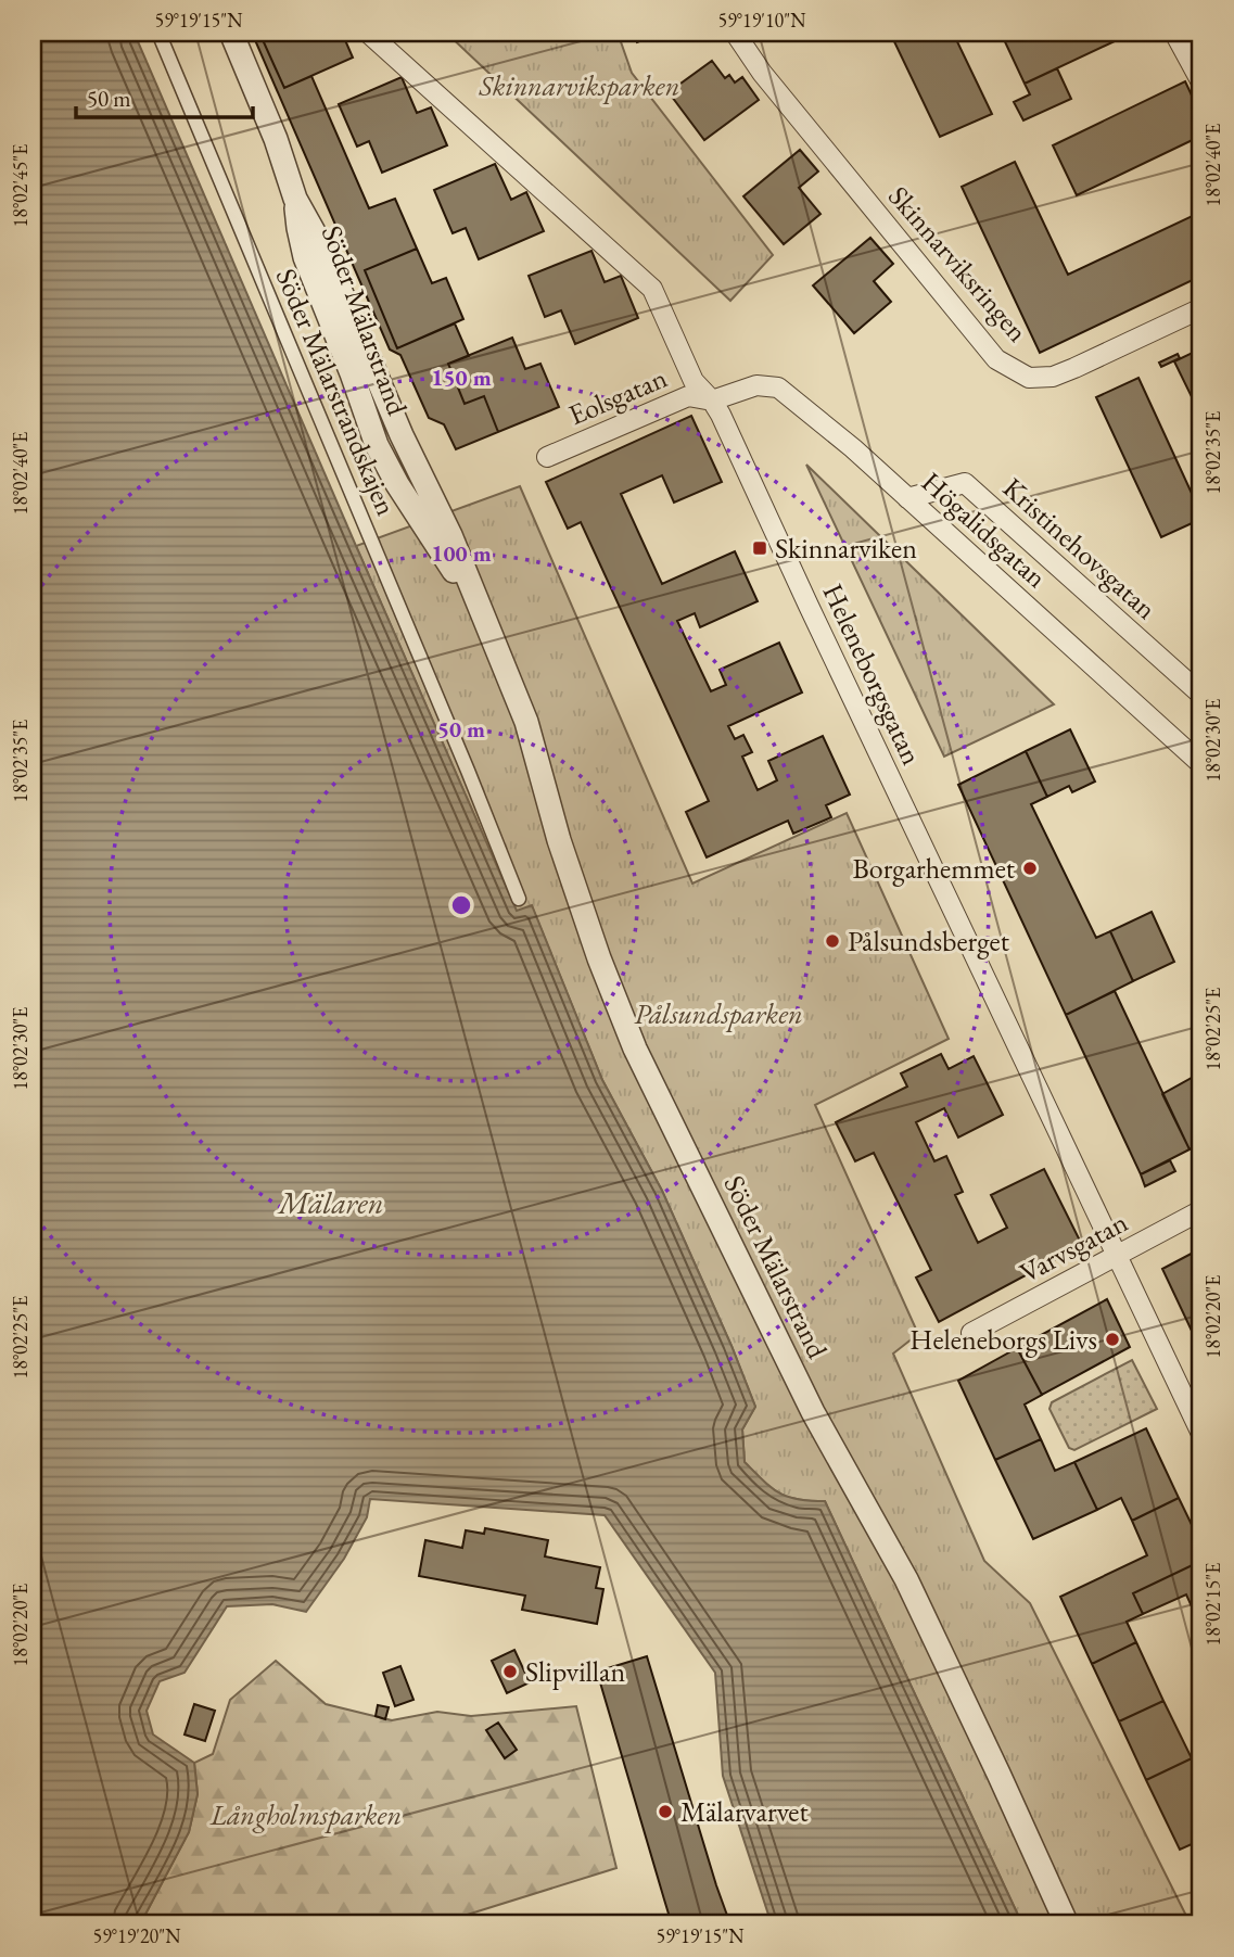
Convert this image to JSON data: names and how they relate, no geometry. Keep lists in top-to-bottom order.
{
  "streets": {
    "street": [
      "Skinnarviksringen",
      "Söder Mälarstrand",
      "Söder Mälarstrandskajen",
      "Eolsgatan",
      "Högalidsgatan",
      "Kristinehovsgatan",
      "Heleneborgsgatan",
      "Varvsgatan"
    ]
  },
  "crossings": [
    ["Eolsgatan", "Högalidsgatan"],
    ["Eolsgatan", "Heleneborgsgatan"],
    ["Högalidsgatan", "Kristinehovsgatan"],
    ["Högalidsgatan", "Heleneborgsgatan"],
    ["Heleneborgsgatan", "Varvsgatan"]
  ],
  "water": ["Mälaren"],
  "parks": ["Skinnarviksparken", "Pålsundsparken", "Långholmsparken"],
  "places": {
    "transit": ["Skinnarviken"],
    "other": [
      "Borgarhemmet",
      "Pålsundsberget",
      "Heleneborgs Livs",
      "Slipvillan",
      "Mälarvarvet"
    ]
  },
  "scale_bar": "50 m",
  "coordinates": [
    "59°19'15\"N",
    "59°19'10\"N",
    "18°02'40\"E",
    "18°02'45\"E",
    "18°02'35\"E",
    "18°02'30\"E",
    "18°02'25\"E",
    "18°02'20\"E",
    "18°02'15\"E",
    "59°19'20\"N"
  ],
  "rings": ["150 m", "100 m", "50 m"]
}
